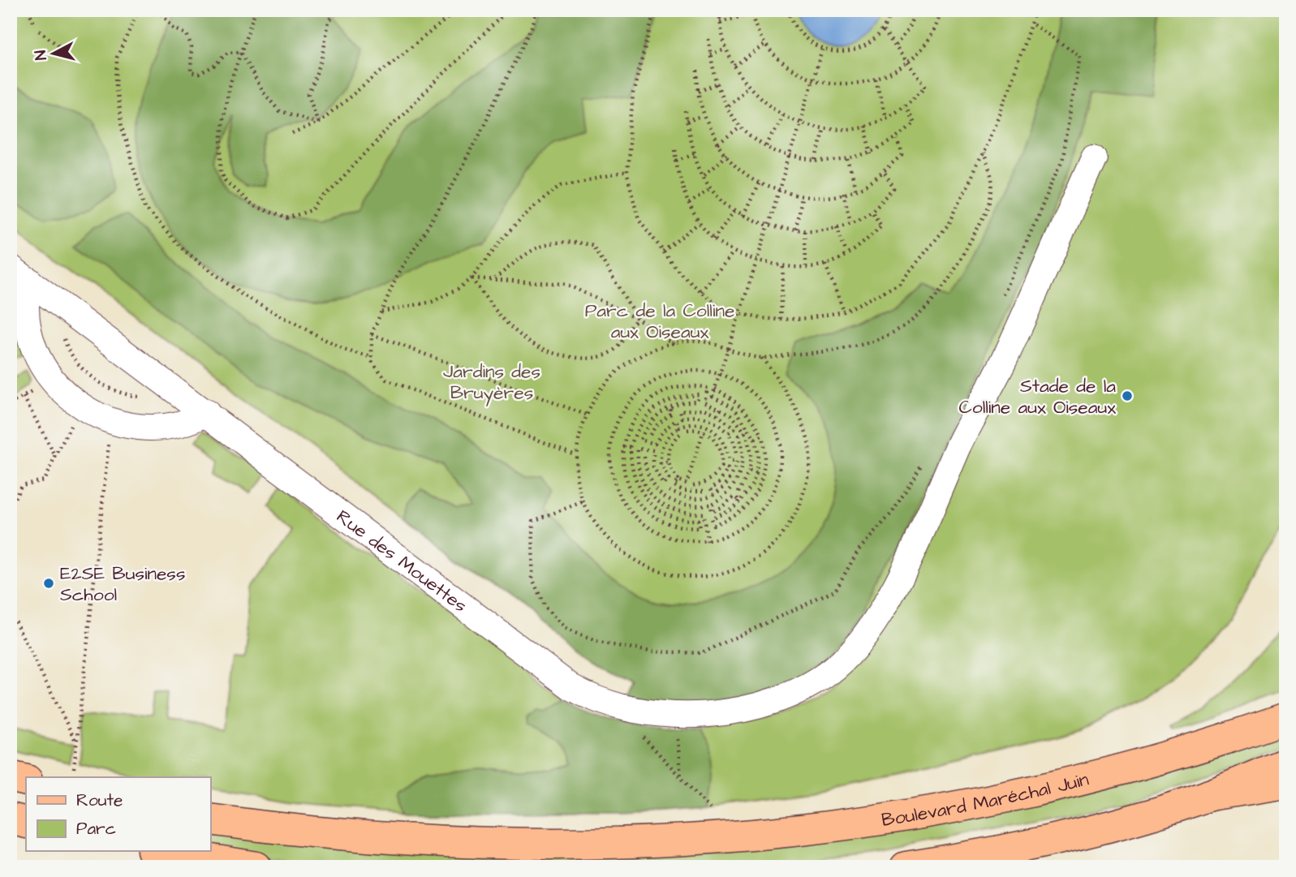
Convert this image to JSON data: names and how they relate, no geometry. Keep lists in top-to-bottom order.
{
  "streets": {
    "main road": ["Boulevard Maréchal Juin"],
    "street": ["Rue des Mouettes"]
  },
  "parks": ["Parc de la Colline aux Oiseaux", "Jardins des Bruyères"],
  "places": ["Stade de la Colline aux Oiseaux", "E2SE Business School"],
  "legend": ["Route", "Parc"],
  "north": "left"
}
